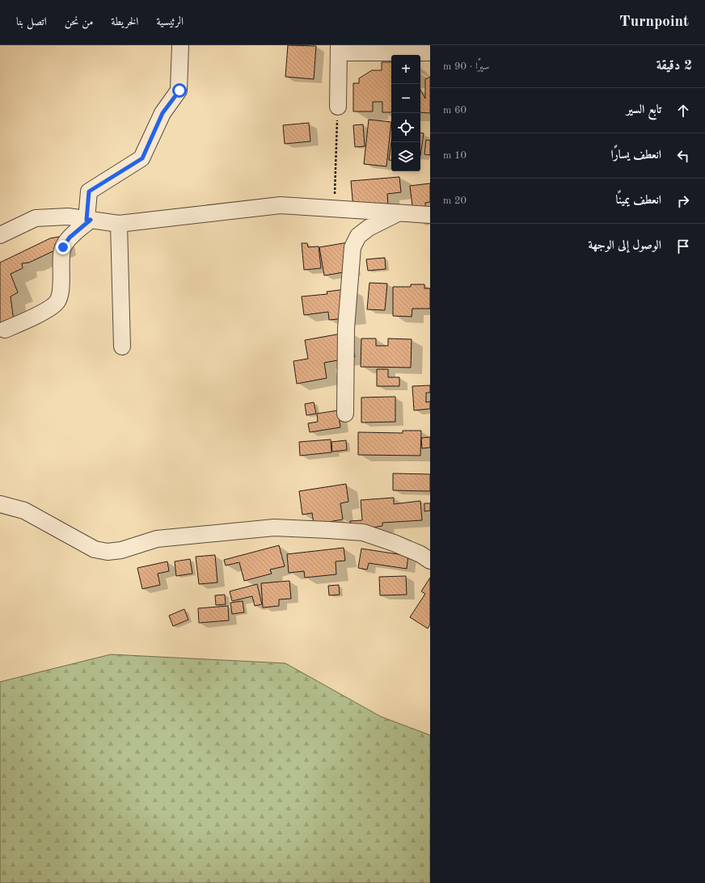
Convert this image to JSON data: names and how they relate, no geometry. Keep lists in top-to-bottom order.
{
  "page": {
    "header": "Turnpoint",
    "nav": [
      "الرئيسية",
      "الخريطة",
      "من نحن",
      "اتصل بنا"
    ],
    "heading": ["2 دقيقة", "سيرًا · 90 m"],
    "map_buttons": ["+", "−"],
    "list": [
      ["تابع السير", "60 m"],
      ["انعطف يسارًا", "10 m"],
      ["انعطف يمينًا", "20 m"],
      "الوصول إلى الوجهة"
    ]
  }
}
